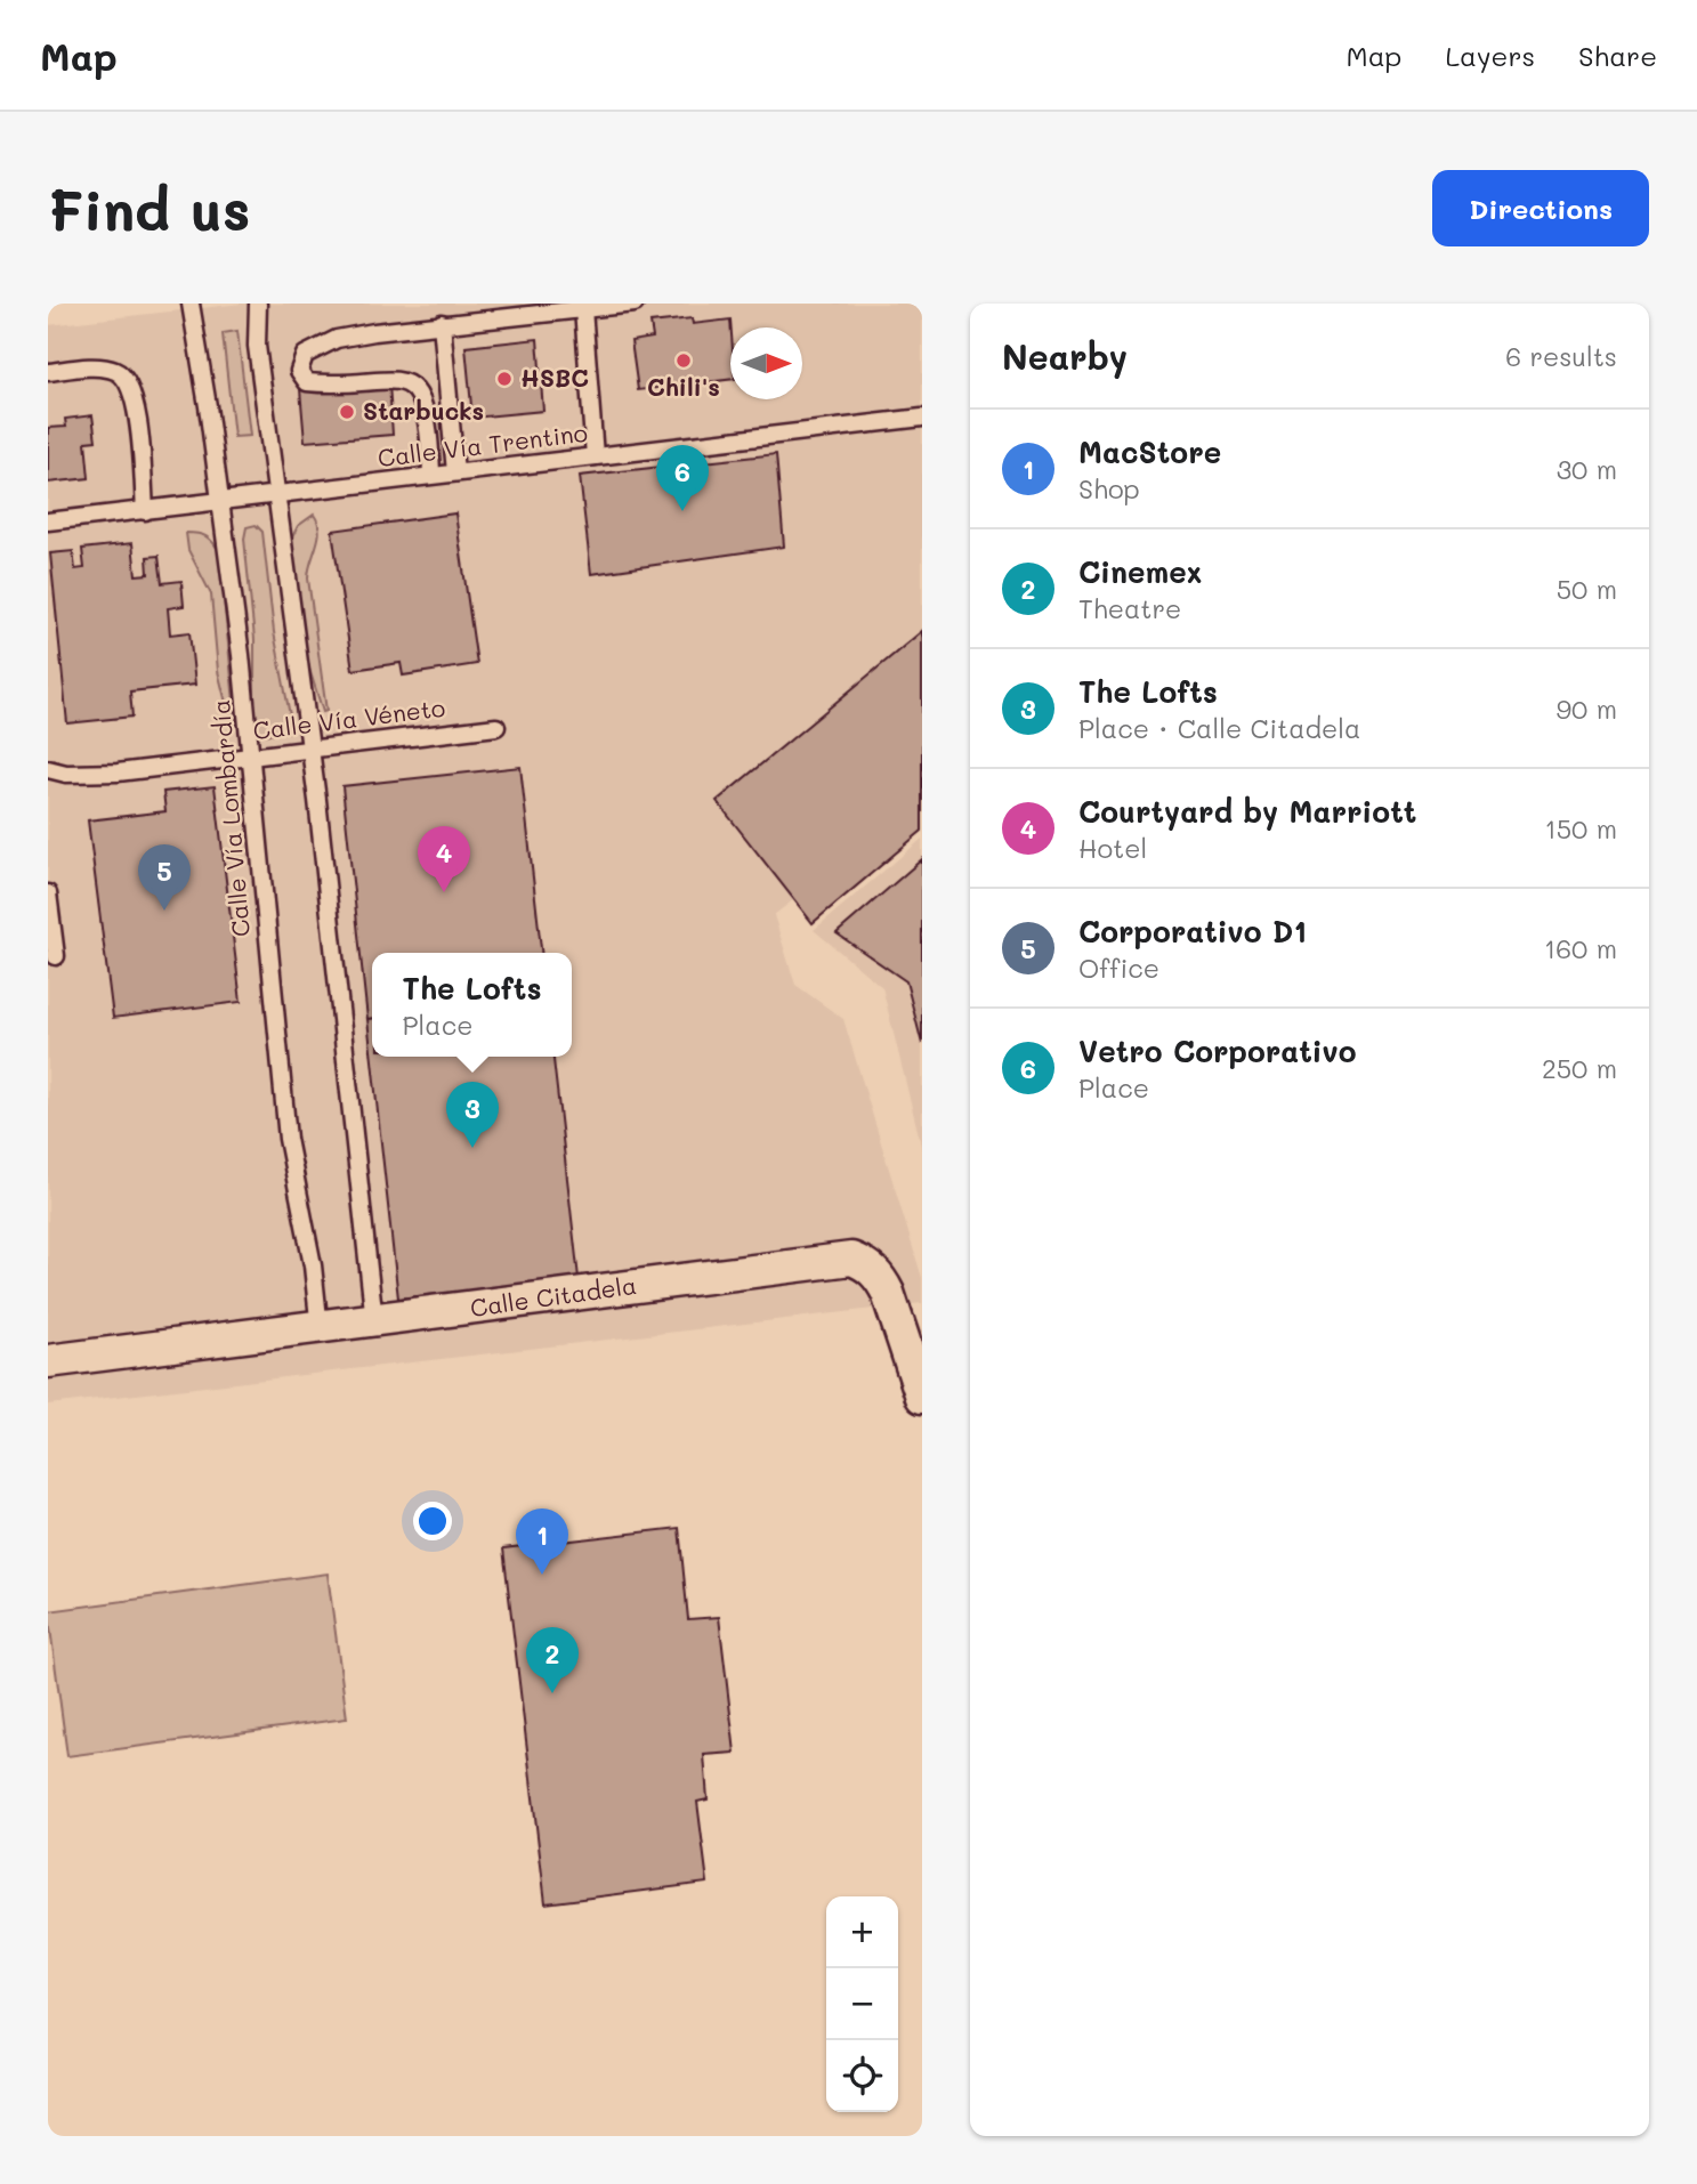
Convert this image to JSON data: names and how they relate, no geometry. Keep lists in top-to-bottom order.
{
  "streets": {
    "street": ["Calle Citadela"],
    "lane": ["Calle Vía Trentino", "Calle Vía Véneto", "Calle Vía Lombardía"]
  },
  "crossings": [
    ["Calle Vía Trentino", "Calle Vía Lombardía"],
    ["Calle Vía Véneto", "Calle Vía Lombardía"],
    ["Calle Vía Lombardía", "Calle Citadela"]
  ],
  "places": ["Chili's", "HSBC", "Starbucks"],
  "north": "right",
  "page": {
    "header": "Map",
    "nav": ["Map", "Layers", "Share"],
    "buttons": "Directions",
    "title": "Find us",
    "heading": ["Nearby", "6 results"],
    "list": [
      {
        "mark": "1",
        "name": "MacStore",
        "note": "Shop",
        "value": "30 m"
      },
      {
        "mark": "2",
        "name": "Cinemex",
        "note": "Theatre",
        "value": "50 m"
      },
      {
        "mark": "3",
        "name": "The Lofts",
        "note": "Place · Calle Citadela",
        "value": "90 m"
      },
      {
        "mark": "4",
        "name": "Courtyard by Marriott",
        "note": "Hotel",
        "value": "150 m"
      },
      {
        "mark": "5",
        "name": "Corporativo D1",
        "note": "Office",
        "value": "160 m"
      },
      {
        "mark": "6",
        "name": "Vetro Corporativo",
        "note": "Place",
        "value": "250 m"
      }
    ],
    "pins": [
      "6",
      "4",
      "5",
      "3",
      "1",
      "2"
    ],
    "popup": ["The Lofts", "Place"],
    "map_buttons": ["+", "−"]
  }
}
